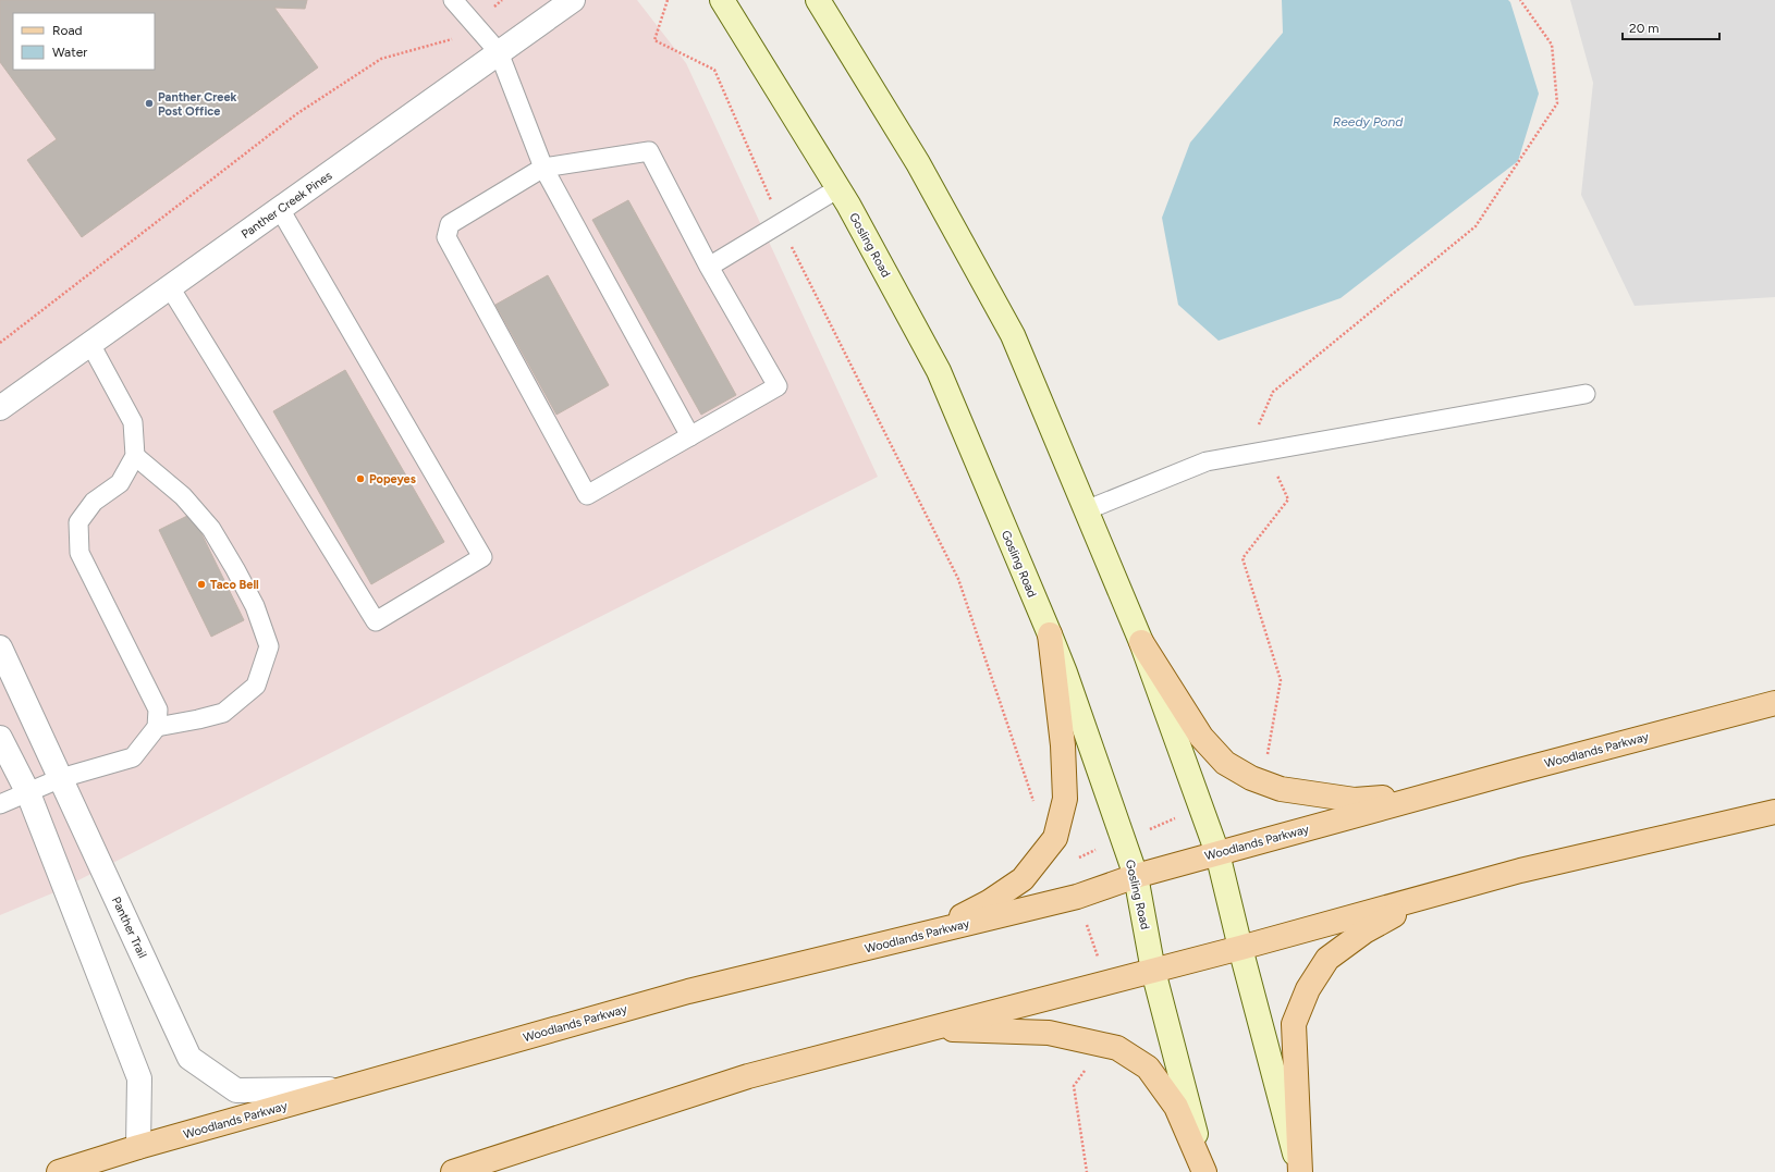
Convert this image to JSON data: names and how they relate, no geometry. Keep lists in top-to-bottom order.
{
  "streets": {
    "main road": ["Gosling Road", "Woodlands Parkway"],
    "street": ["Panther Creek Pines", "Panther Trail"]
  },
  "crossings": [
    ["Gosling Road", "Woodlands Parkway"],
    ["Woodlands Parkway", "Panther Trail"]
  ],
  "water": ["Reedy Pond"],
  "places": ["Panther Creek Post Office", "Popeyes", "Taco Bell"],
  "legend": ["Road", "Water"],
  "scale_bar": "20 m"
}
